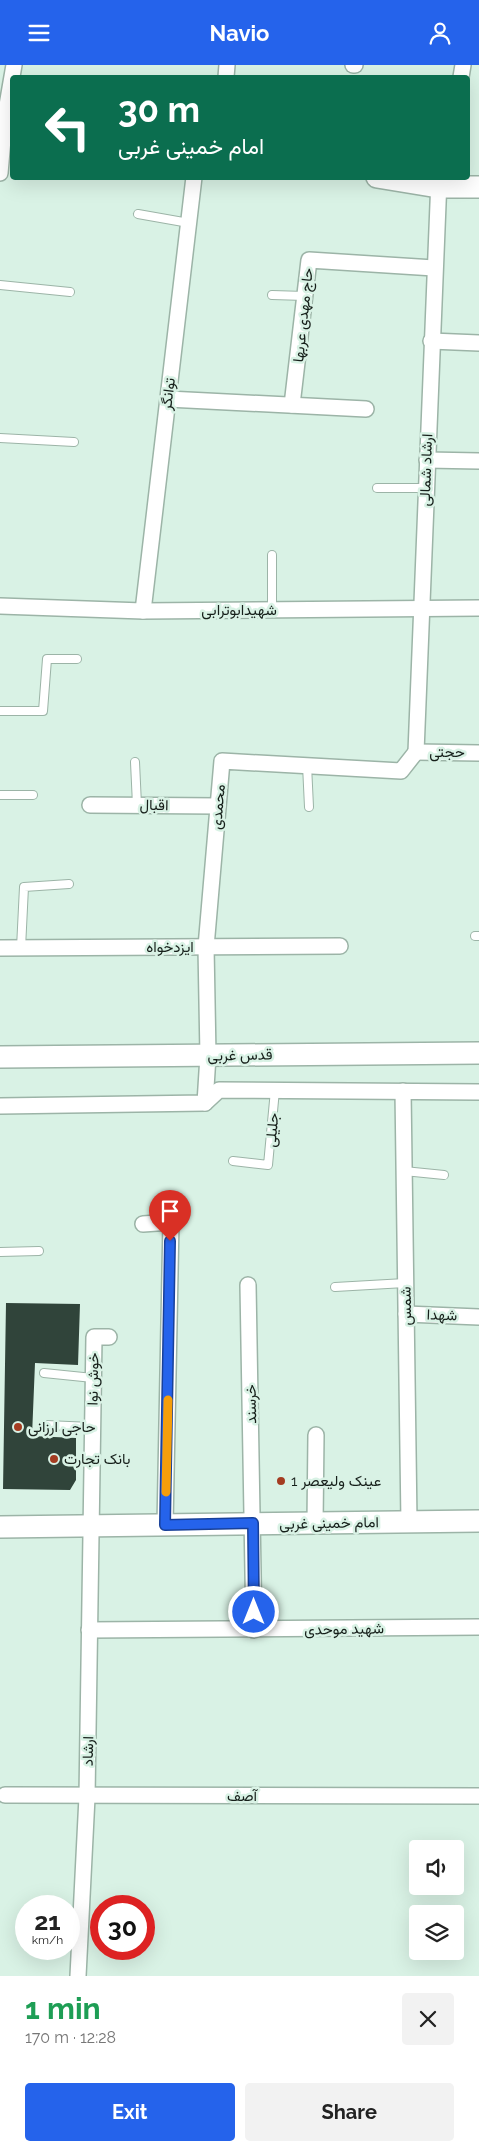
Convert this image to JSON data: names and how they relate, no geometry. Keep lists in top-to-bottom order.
{
  "streets": {
    "street": [
      "حاج مهدی عربها",
      "توانگر",
      "ارشاد شمالی",
      "شهیدابوترابی",
      "حجتی",
      "اقبال",
      "محمدی",
      "ایزدخواه",
      "قدس غربی",
      "شمس",
      "شهدا",
      "خوش نوا",
      "خرسند",
      "امام خمینی غربی",
      "شهید موحدی",
      "ارشاد",
      "آصف"
    ],
    "lane": ["جلیلی"]
  },
  "crossings": [
    ["حاج مهدی عربها", "ارشاد شمالی"],
    ["توانگر", "شهیدابوترابی"],
    ["ارشاد شمالی", "شهیدابوترابی"],
    ["ارشاد شمالی", "حجتی"],
    ["ارشاد شمالی", "محمدی"],
    ["حجتی", "محمدی"],
    ["اقبال", "محمدی"],
    ["محمدی", "ایزدخواه"],
    ["محمدی", "قدس غربی"],
    ["شمس", "شهدا"],
    ["شمس", "امام خمینی غربی"],
    ["خوش نوا", "امام خمینی غربی"],
    ["خوش نوا", "ارشاد"],
    ["خرسند", "امام خمینی غربی"],
    ["خرسند", "شهید موحدی"],
    ["امام خمینی غربی", "ارشاد"],
    ["شهید موحدی", "ارشاد"],
    ["ارشاد", "آصف"]
  ],
  "places": ["حاجی ارزانی", "بانک تجارت", "عینک ولیعصر 1"],
  "page": {
    "header": "Navio",
    "turn": ["30 m", "امام خمینی غربی"],
    "speed": "21 km/h",
    "limit": "30",
    "heading": ["1 min", "170 m · 12:28"],
    "buttons": ["Exit", "Share"]
  }
}
